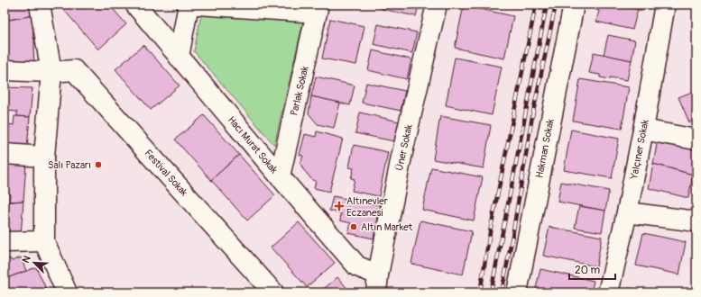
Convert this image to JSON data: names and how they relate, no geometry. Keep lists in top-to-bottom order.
{
  "streets": {
    "street": [
      "Parlak Sokak",
      "Hacı Murat Sokak",
      "Üner Sokak",
      "Hakman Sokak",
      "Yalçıner Sokak",
      "Festival Sokak"
    ]
  },
  "crossings": [
    ["Parlak Sokak", "Hacı Murat Sokak"],
    ["Hacı Murat Sokak", "Üner Sokak"]
  ],
  "places": {
    "other": ["Salı Pazarı", "Altın Market"],
    "health": ["Altınevler Eczanesi"]
  },
  "scale_bar": "20 m",
  "north": "top left"
}
